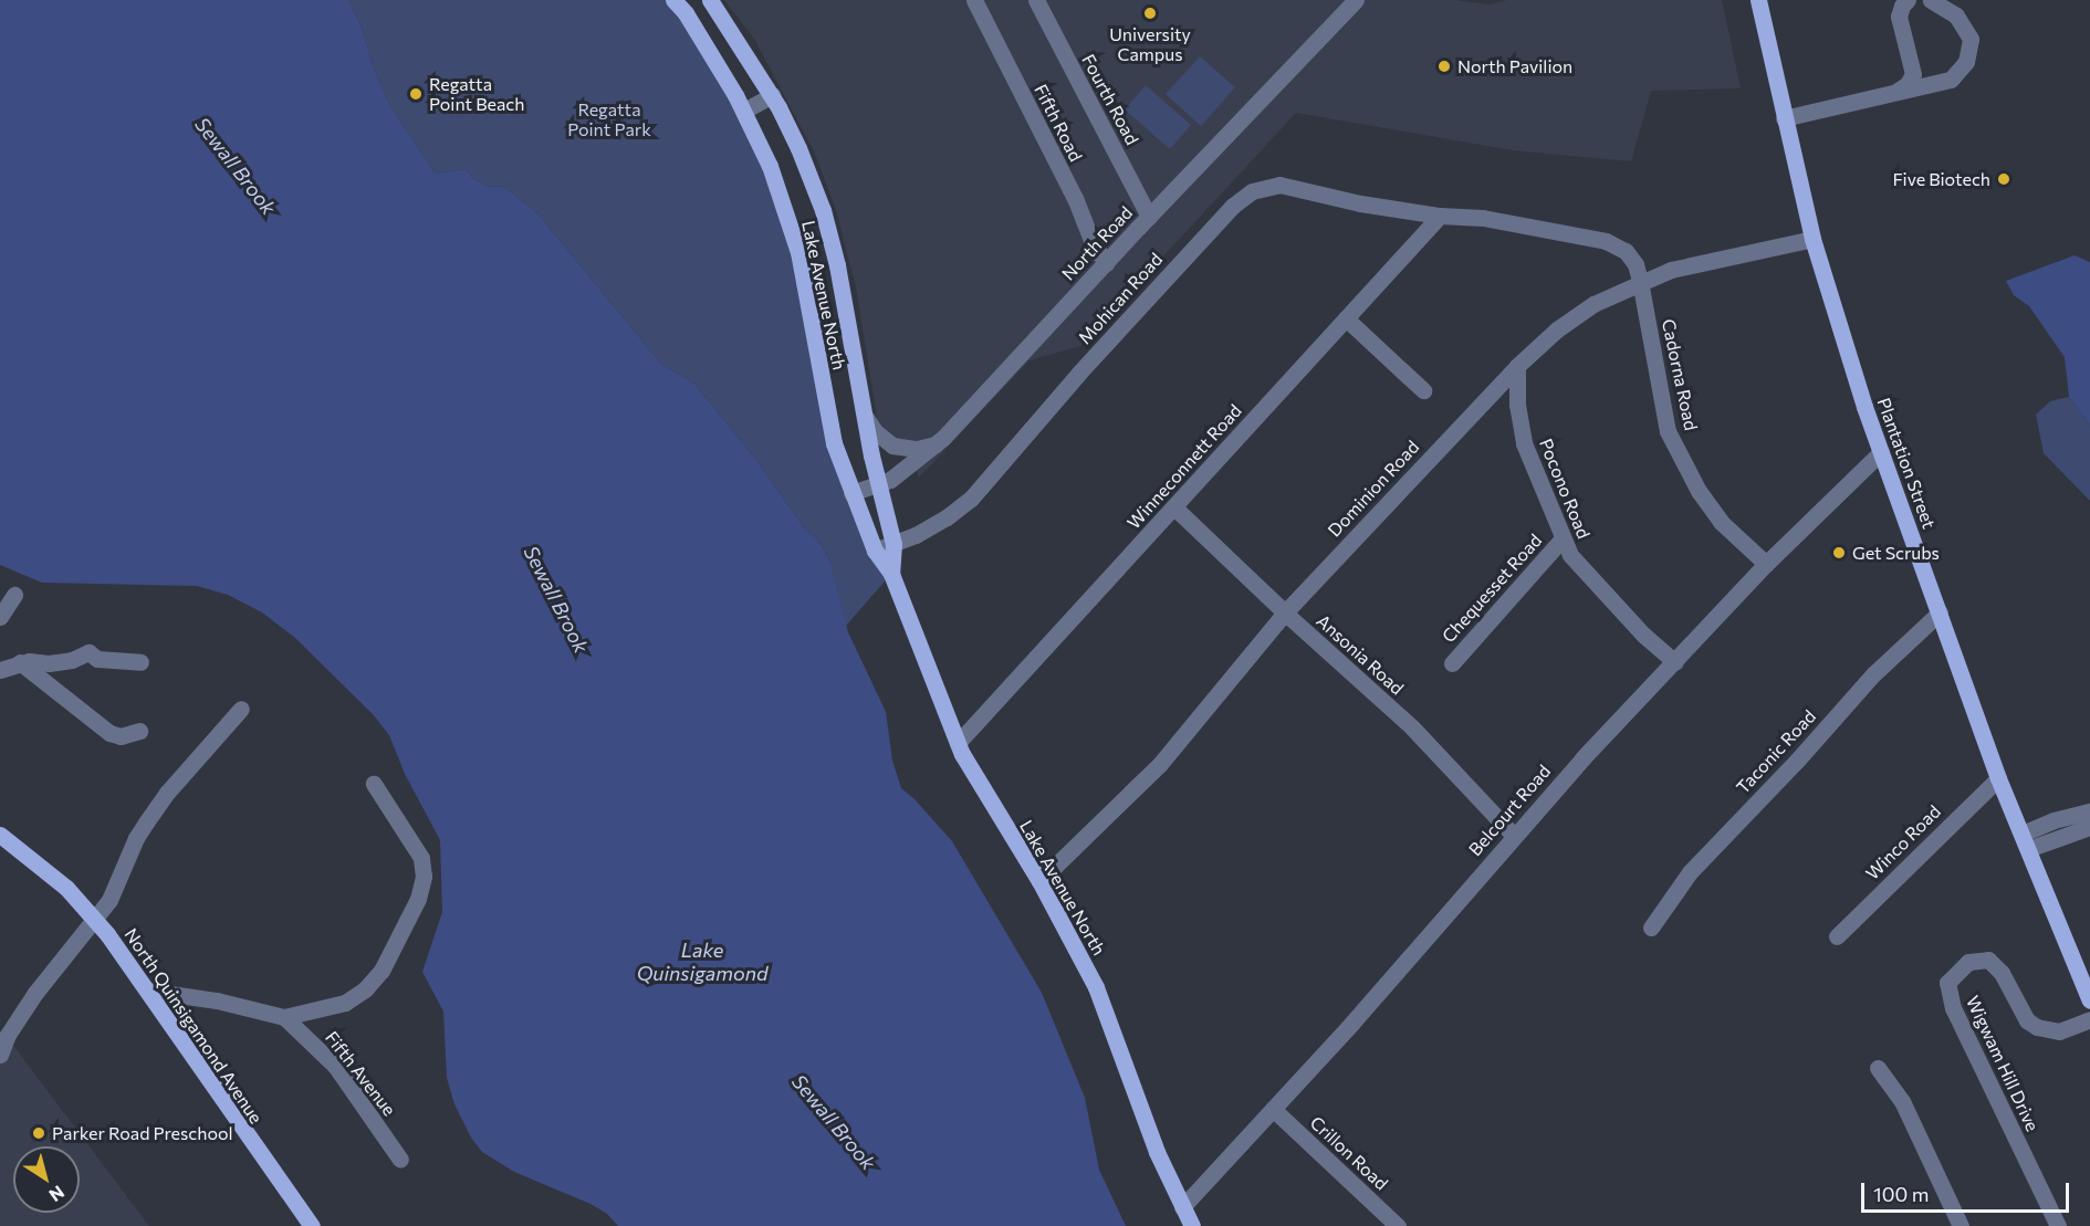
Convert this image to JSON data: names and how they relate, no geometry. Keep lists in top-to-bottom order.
{
  "streets": {
    "main road": ["Lake Avenue North", "Plantation Street", "North Quinsigamond Avenue"],
    "street": [
      "Fourth Road",
      "Fifth Road",
      "North Road",
      "Mohican Road",
      "Cadorna Road",
      "Winneconnett Road",
      "Dominion Road",
      "Pocono Road",
      "Chequesset Road",
      "Ansonia Road",
      "Taconic Road",
      "Belcourt Road",
      "Winco Road",
      "Wigwam Hill Drive",
      "Fifth Avenue",
      "Crillon Road"
    ]
  },
  "crossings": [
    ["Fourth Road", "North Road"],
    ["Fifth Road", "North Road"],
    ["North Road", "Lake Avenue North"],
    ["Lake Avenue North", "Mohican Road"],
    ["Lake Avenue North", "Winneconnett Road"],
    ["Lake Avenue North", "Dominion Road"],
    ["Lake Avenue North", "Belcourt Road"],
    ["Mohican Road", "Cadorna Road"],
    ["Mohican Road", "Winneconnett Road"],
    ["Mohican Road", "Dominion Road"],
    ["Cadorna Road", "Dominion Road"],
    ["Cadorna Road", "Belcourt Road"],
    ["Plantation Street", "Dominion Road"],
    ["Plantation Street", "Taconic Road"],
    ["Plantation Street", "Belcourt Road"],
    ["Plantation Street", "Winco Road"],
    ["Winneconnett Road", "Ansonia Road"],
    ["Dominion Road", "Pocono Road"],
    ["Dominion Road", "Ansonia Road"],
    ["Pocono Road", "Chequesset Road"],
    ["Pocono Road", "Belcourt Road"],
    ["Ansonia Road", "Belcourt Road"],
    ["Belcourt Road", "Crillon Road"]
  ],
  "water": ["Sewall Brook", "Lake Quinsigamond"],
  "parks": ["Regatta Point Park"],
  "places": [
    "University Campus",
    "North Pavilion",
    "Regatta Point Beach",
    "Five Biotech",
    "Get Scrubs",
    "Parker Road Preschool"
  ],
  "scale_bar": "100 m",
  "north": "bottom right"
}
